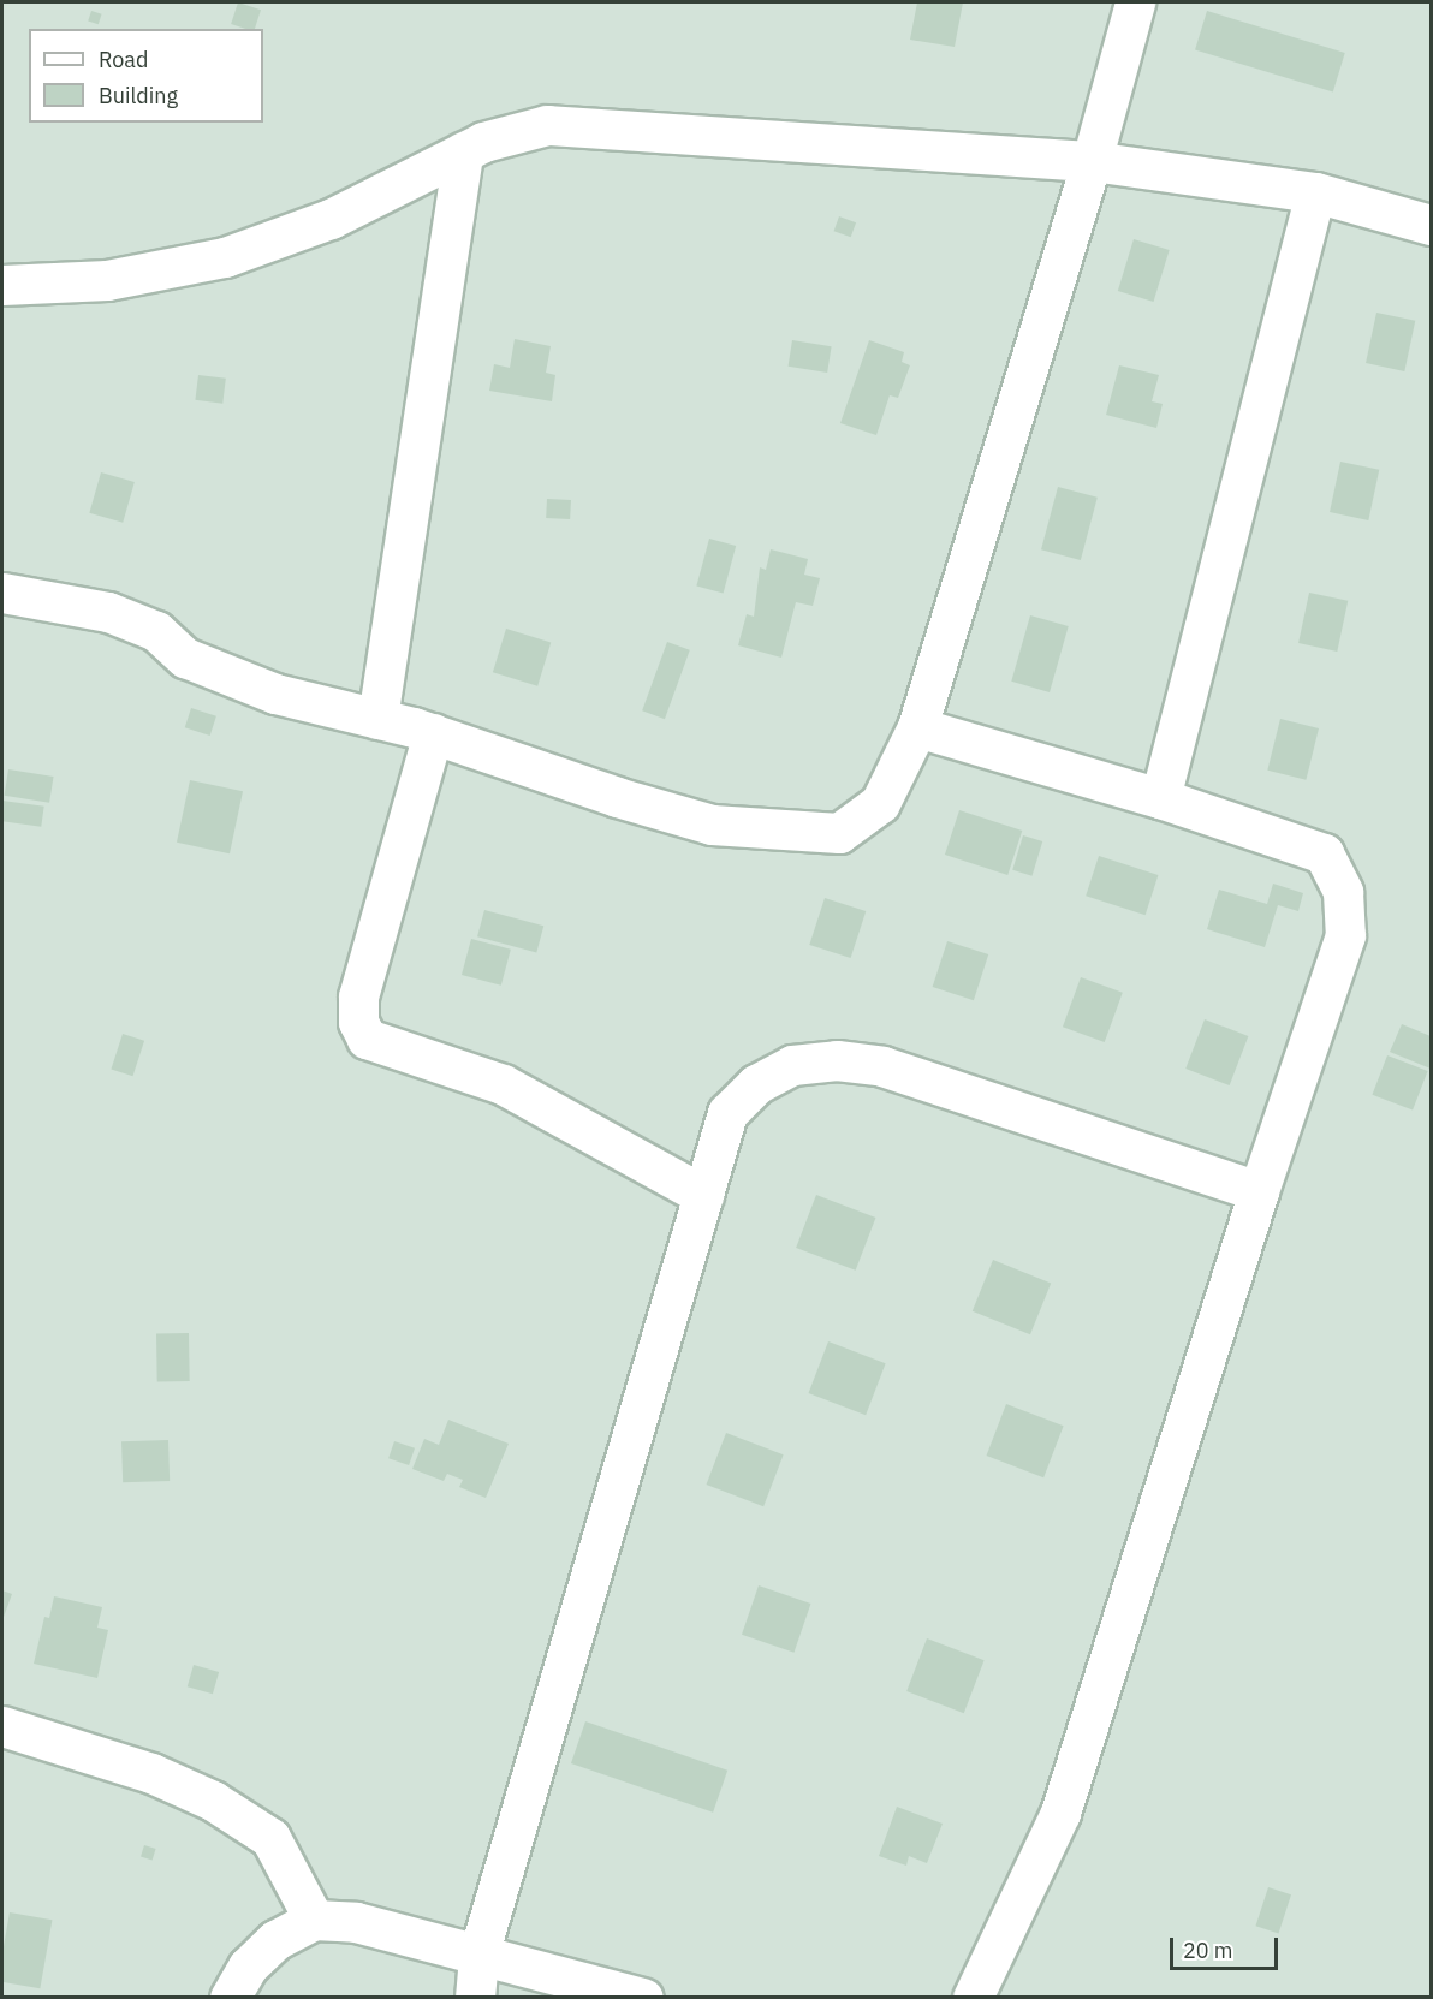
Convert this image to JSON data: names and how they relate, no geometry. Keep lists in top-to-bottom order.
{
  "legend": ["Road", "Building"],
  "scale_bar": "20 m"
}
